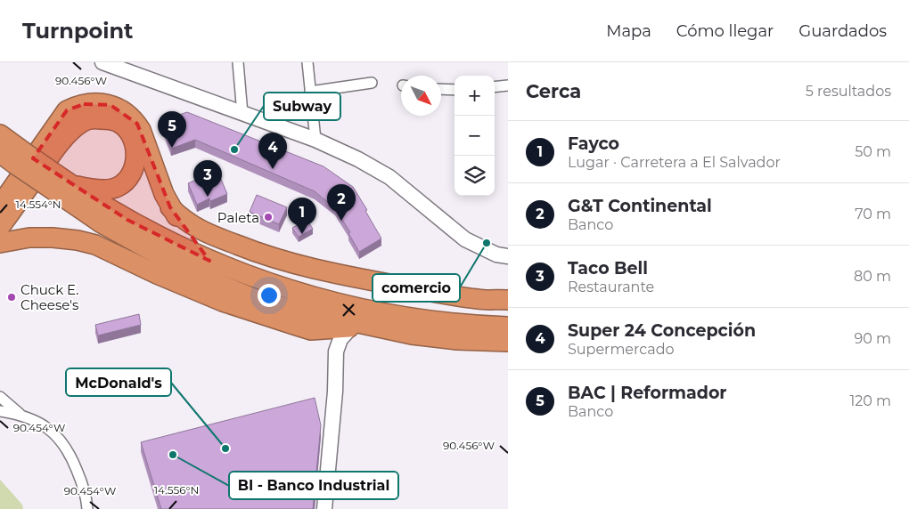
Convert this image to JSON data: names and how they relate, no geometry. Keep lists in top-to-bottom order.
{
  "places": [
    "Subway",
    "Paleta",
    "comercio",
    "Chuck E. Cheese's",
    "McDonald's",
    "BI - Banco Industrial"
  ],
  "north": "bottom right",
  "page": {
    "header": "Turnpoint",
    "nav": ["Mapa", "Cómo llegar", "Guardados"],
    "heading": ["Cerca", "5 resultados"],
    "map_buttons": ["+", "−"],
    "pins": [
      "5",
      "4",
      "3",
      "2",
      "1"
    ],
    "list": [
      {
        "mark": "1",
        "name": "Fayco",
        "note": "Lugar · Carretera a El Salvador",
        "value": "50 m"
      },
      {
        "mark": "2",
        "name": "G&T Continental",
        "note": "Banco",
        "value": "70 m"
      },
      {
        "mark": "3",
        "name": "Taco Bell",
        "note": "Restaurante",
        "value": "80 m"
      },
      {
        "mark": "4",
        "name": "Super 24 Concepción",
        "note": "Supermercado",
        "value": "90 m"
      },
      {
        "mark": "5",
        "name": "BAC | Reformador",
        "note": "Banco",
        "value": "120 m"
      }
    ]
  },
  "coordinates": [
    "90.456°W",
    "14.554°N",
    "90.454°W",
    "14.556°N"
  ]
}
